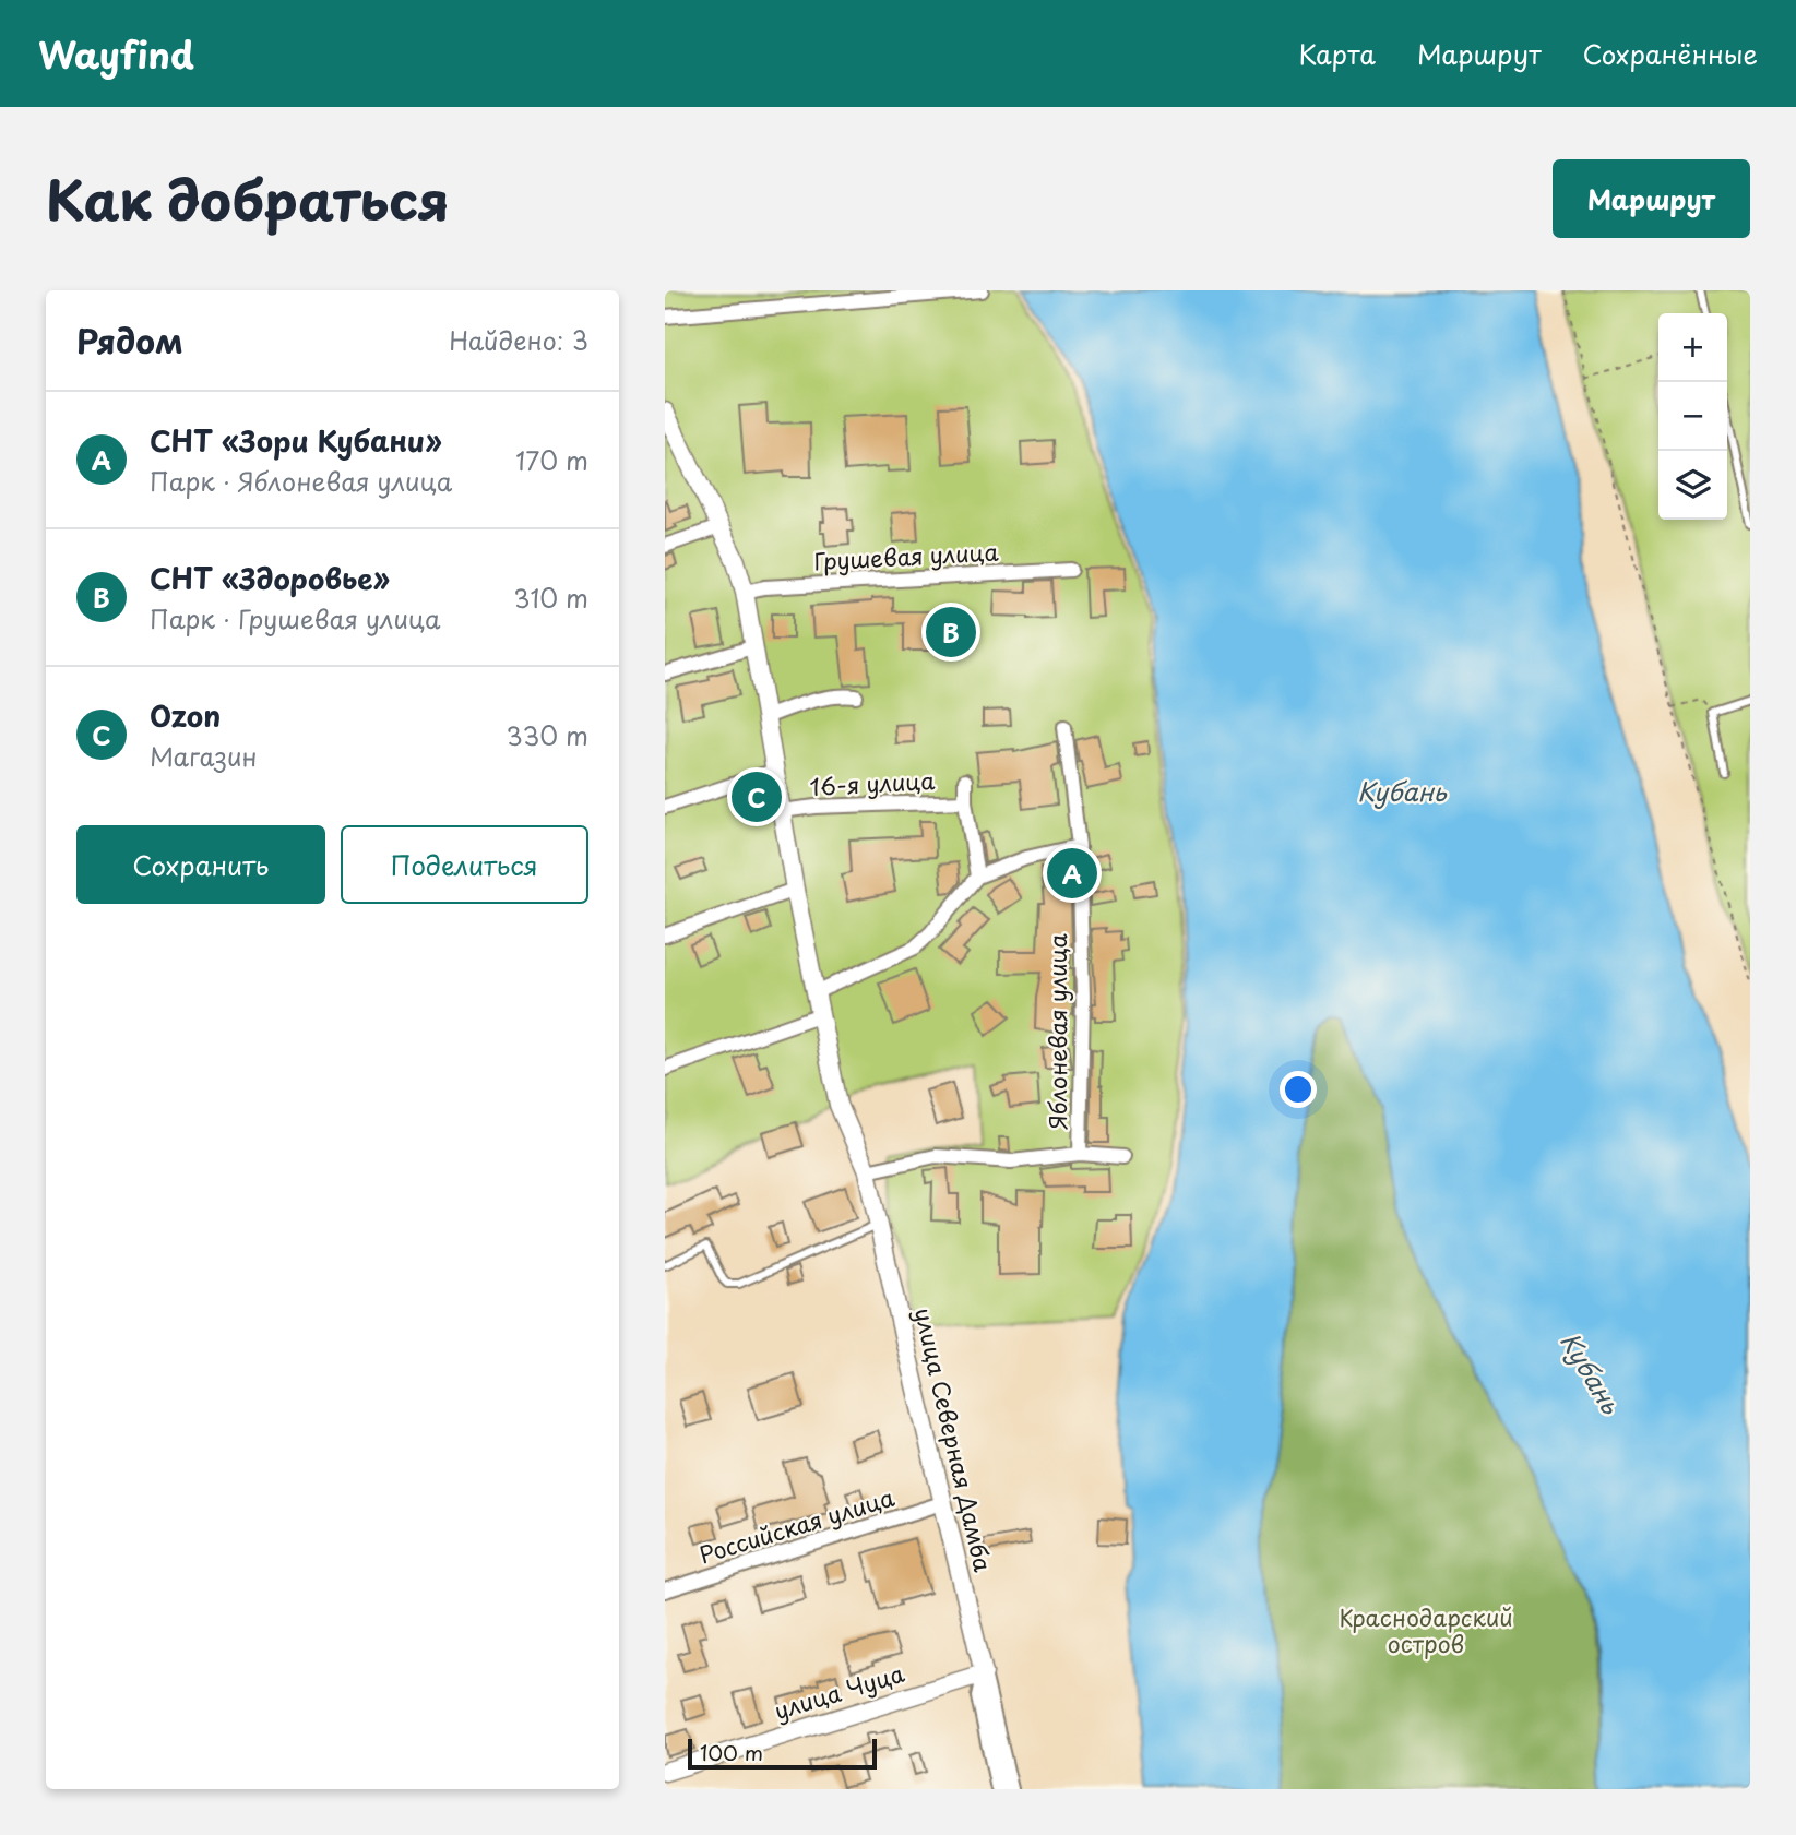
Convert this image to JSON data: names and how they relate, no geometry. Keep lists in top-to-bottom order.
{
  "streets": {
    "street": [
      "Грушевая улица",
      "16-я улица",
      "Яблоневая улица",
      "улица Северная Дамба",
      "Российская улица",
      "улица Чуца"
    ]
  },
  "crossings": [
    ["Грушевая улица", "улица Северная Дамба"],
    ["16-я улица", "улица Северная Дамба"],
    ["Яблоневая улица", "улица Северная Дамба"],
    ["улица Северная Дамба", "Российская улица"],
    ["улица Северная Дамба", "улица Чуца"]
  ],
  "water": ["Кубань"],
  "parks": ["Краснодарский остров"],
  "scale_bar": "100 m",
  "page": {
    "header": "Wayfind",
    "nav": ["Карта", "Маршрут", "Сохранённые"],
    "title": "Как добраться",
    "buttons": [
      "Маршрут",
      ["Сохранить", "Поделиться"]
    ],
    "heading": ["Рядом", "Найдено: 3"],
    "map_buttons": ["+", "−"],
    "list": [
      {
        "mark": "A",
        "name": "СНТ «Зори Кубани»",
        "note": "Парк · Яблоневая улица",
        "value": "170 m"
      },
      {
        "mark": "B",
        "name": "СНТ «Здоровье»",
        "note": "Парк · Грушевая улица",
        "value": "310 m"
      },
      {
        "mark": "C",
        "name": "Ozon",
        "note": "Магазин",
        "value": "330 m"
      }
    ],
    "pins": ["B", "C", "A"],
    "scale": "100 m"
  }
}
